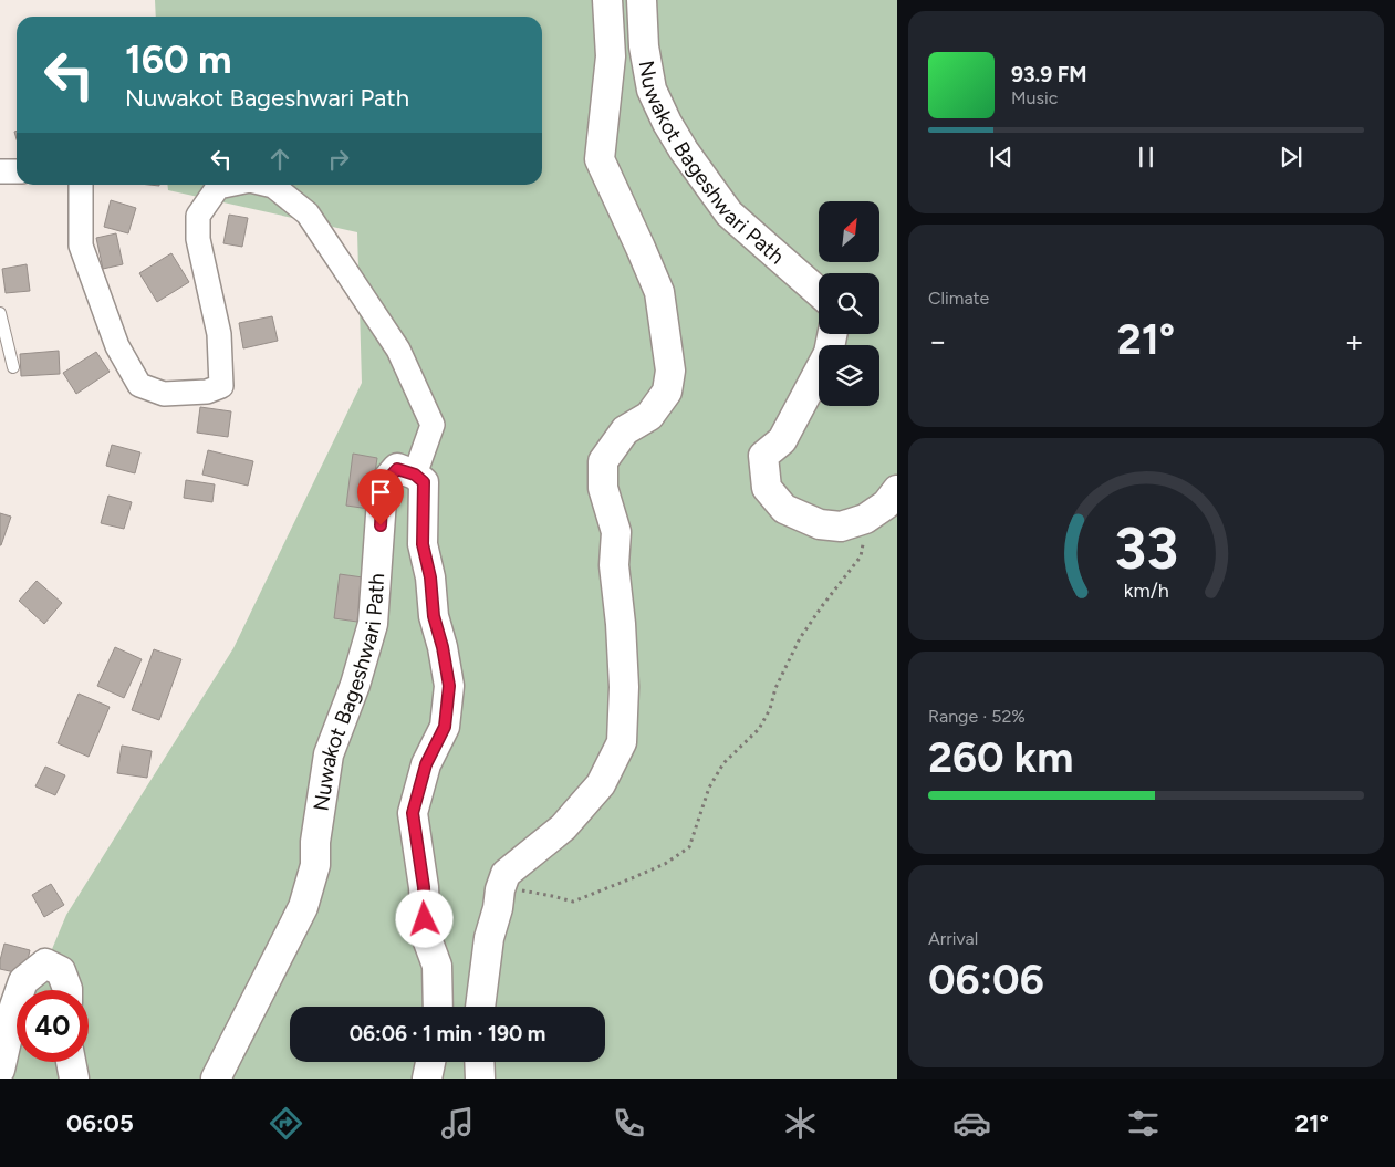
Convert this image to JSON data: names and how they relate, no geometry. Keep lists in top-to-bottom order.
{
  "streets": {
    "street": ["Nuwakot Bageshwari Path"]
  },
  "north": "top right",
  "page": {
    "turn": ["160 m", "Nuwakot Bageshwari Path"],
    "song": ["93.9 FM", "Music"],
    "tile": [
      "Climate",
      ["Range · 52%", "260 km"],
      ["Arrival", "06:06"]
    ],
    "heat": ["−", "21°", "+"],
    "limit": "40",
    "trip": "06:06 · 1 min · 190 m",
    "tabs": ["06:05", "21°"],
    "gauge": ["33", "km/h"]
  }
}
